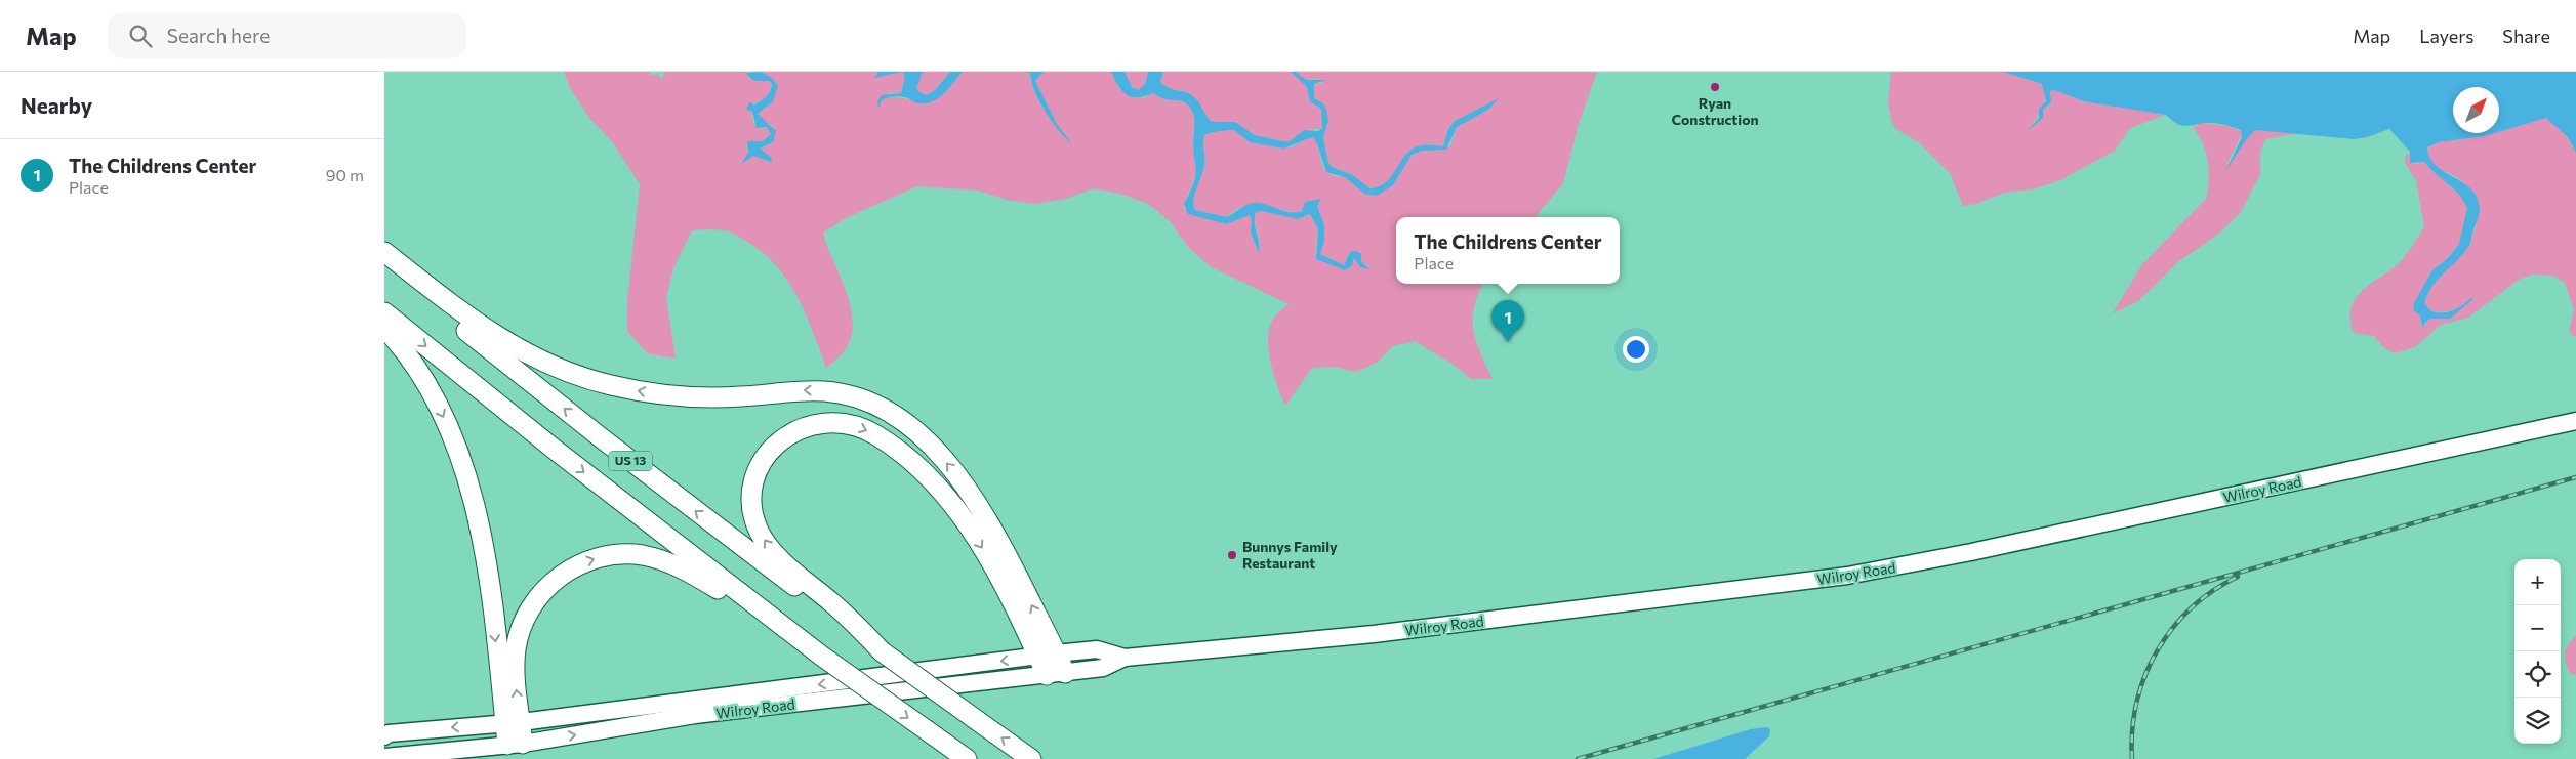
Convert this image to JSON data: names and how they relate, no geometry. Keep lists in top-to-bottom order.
{
  "streets": {
    "highway": ["US 13"],
    "main road": ["Wilroy Road"]
  },
  "places": ["Ryan Construction", "Bunnys Family Restaurant"],
  "north": "top right",
  "page": {
    "header": "Map",
    "search": "Search here",
    "nav": ["Map", "Layers", "Share"],
    "heading": "Nearby",
    "list": [
      {
        "mark": "1",
        "name": "The Childrens Center",
        "note": "Place",
        "value": "90 m"
      }
    ],
    "popup": ["The Childrens Center", "Place"],
    "pins": "1",
    "map_buttons": ["+", "−"]
  }
}
